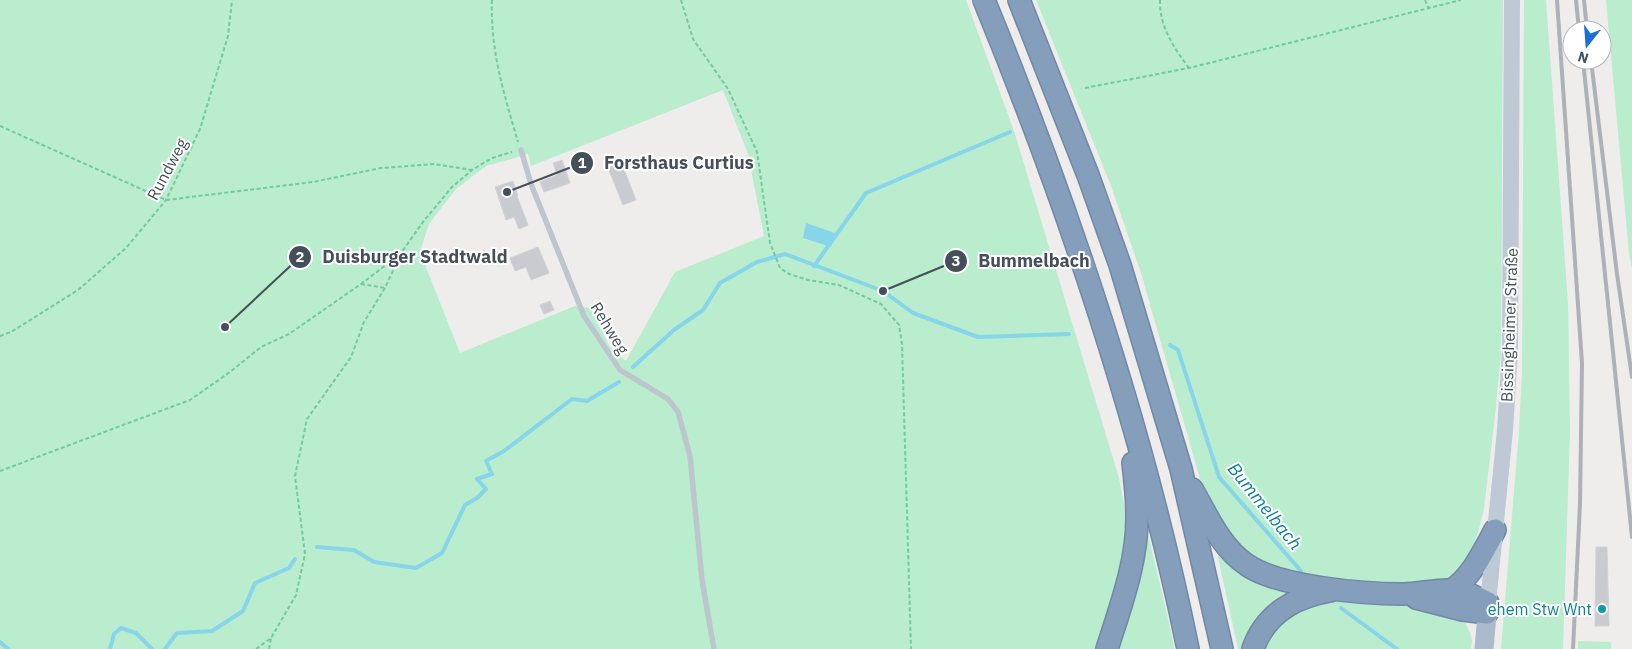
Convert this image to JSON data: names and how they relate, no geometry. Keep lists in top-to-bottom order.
{
  "streets": {
    "main road": ["Bissingheimer Straße"],
    "lane": ["Rehweg"],
    "path": ["Rundweg"]
  },
  "water": ["Bummelbach"],
  "places": [
    "Forsthaus Curtius",
    "Bummelbach",
    "Duisburger Stadtwald",
    "ehem Stw Wnt"
  ],
  "north": "bottom"
}
